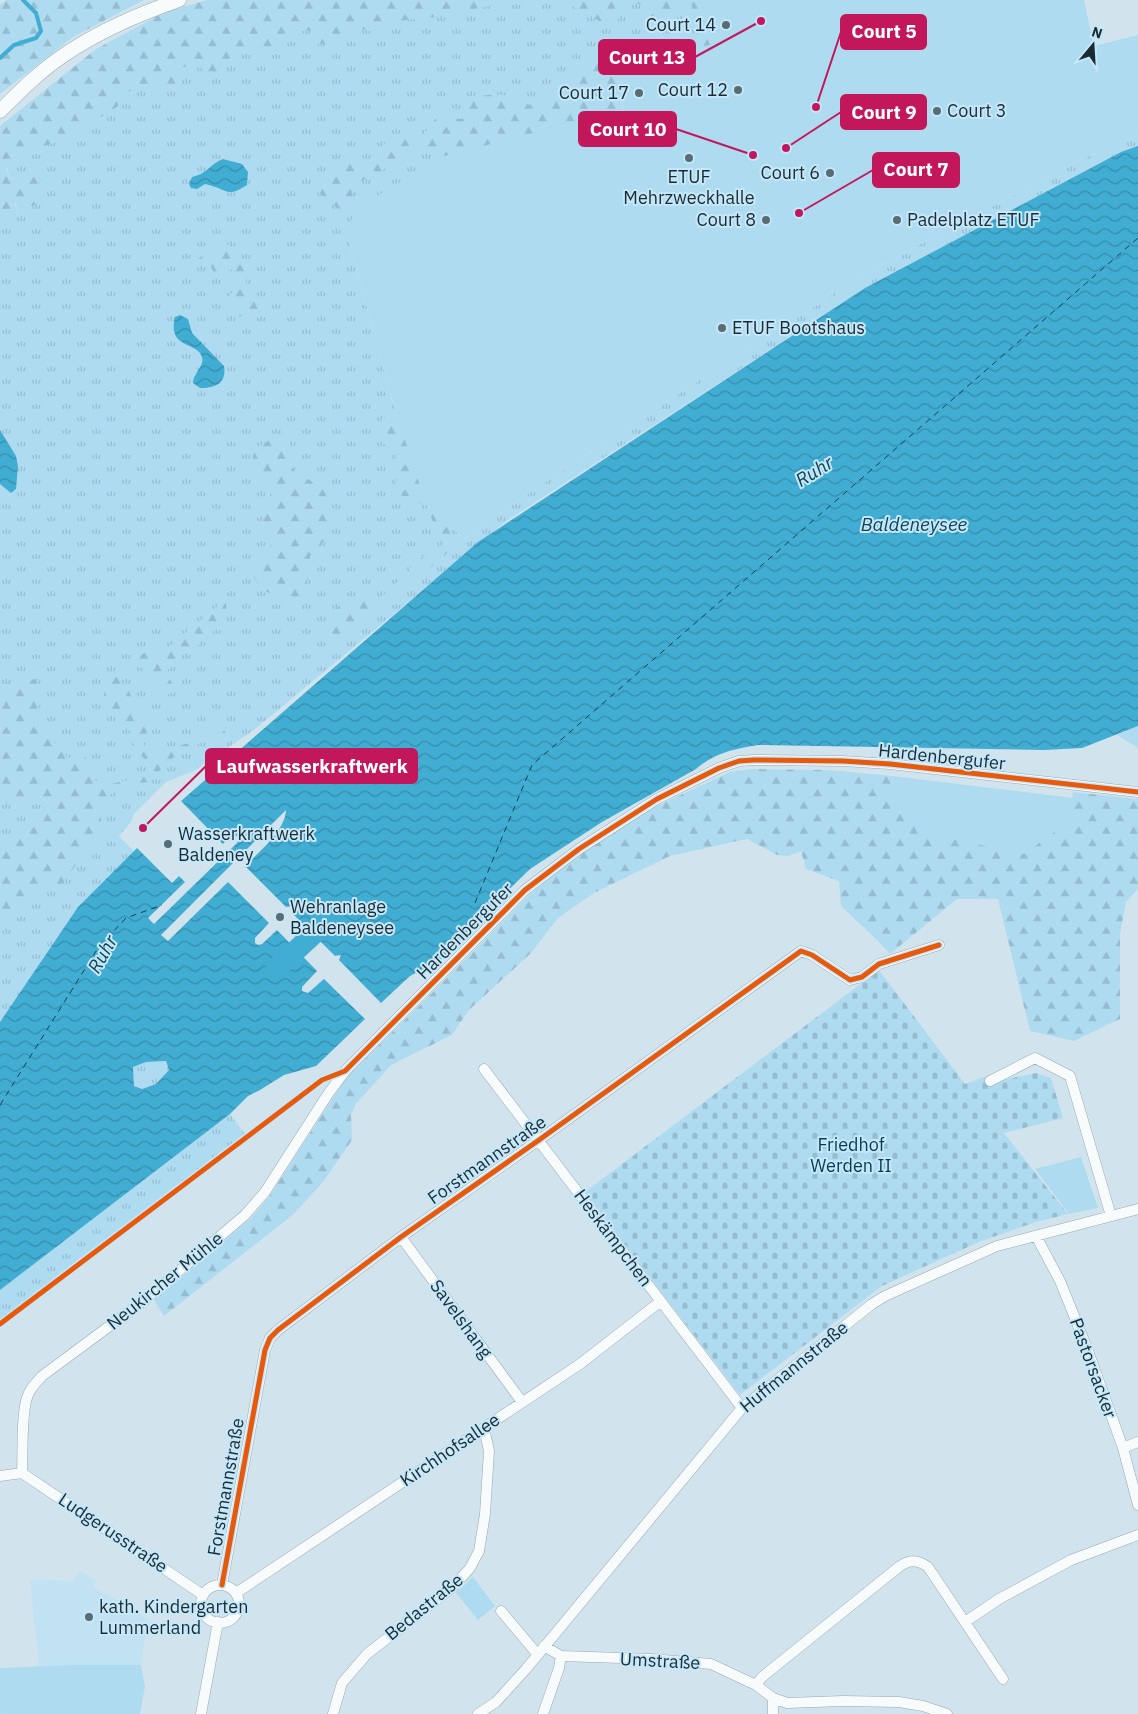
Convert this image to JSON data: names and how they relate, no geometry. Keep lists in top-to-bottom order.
{
  "streets": {
    "street": [
      "Hardenbergufer",
      "Forstmannstraße",
      "Heskämpchen",
      "Neukircher Mühle",
      "Savelshang",
      "Huffmannstraße",
      "Pastorsacker",
      "Kirchhofsallee",
      "Ludgerusstraße",
      "Bedastraße",
      "Umstraße"
    ]
  },
  "crossings": [
    ["Hardenbergufer", "Neukircher Mühle"],
    ["Forstmannstraße", "Heskämpchen"],
    ["Forstmannstraße", "Savelshang"],
    ["Forstmannstraße", "Kirchhofsallee"],
    ["Forstmannstraße", "Ludgerusstraße"],
    ["Heskämpchen", "Huffmannstraße"],
    ["Heskämpchen", "Kirchhofsallee"],
    ["Neukircher Mühle", "Ludgerusstraße"],
    ["Savelshang", "Kirchhofsallee"],
    ["Huffmannstraße", "Pastorsacker"],
    ["Huffmannstraße", "Umstraße"],
    ["Kirchhofsallee", "Ludgerusstraße"],
    ["Kirchhofsallee", "Bedastraße"]
  ],
  "water": ["Ruhr", "Baldeneysee"],
  "parks": ["Friedhof Werden II"],
  "places": [
    "Court 13",
    "Court 14",
    "Court 12",
    "Court 17",
    "Court 5",
    "Court 3",
    "Court 9",
    "Court 10",
    "ETUF Mehrzweckhalle",
    "Court 6",
    "Court 7",
    "Court 8",
    "Padelplatz ETUF",
    "ETUF Bootshaus",
    "Laufwasserkraftwerk",
    "Wasserkraftwerk Baldeney",
    "Wehranlage Baldeneysee",
    "kath. Kindergarten Lummerland"
  ],
  "north": "top"
}
